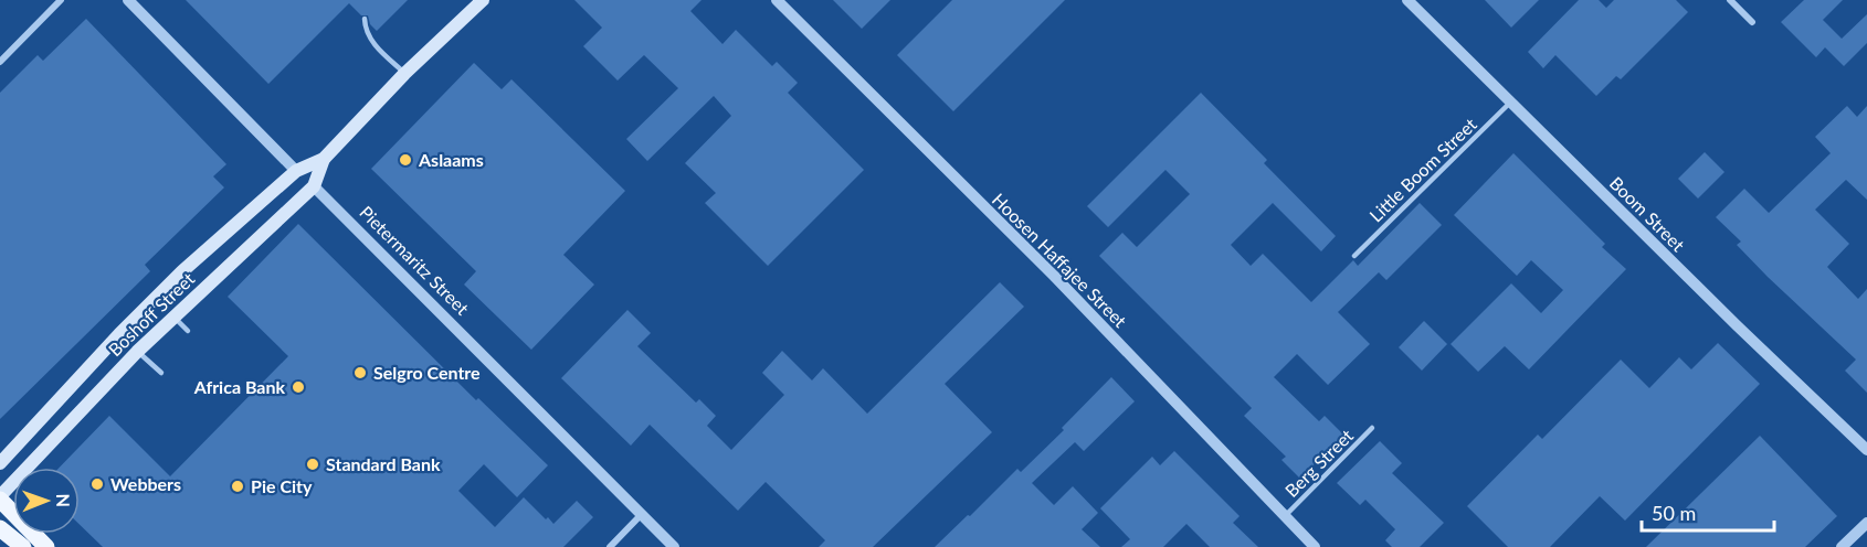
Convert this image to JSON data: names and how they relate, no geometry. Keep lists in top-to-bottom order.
{
  "streets": {
    "main road": ["Pietermaritz Street", "Boshoff Street"],
    "street": ["Boom Street", "Hoosen Haffajee Street"],
    "lane": ["Little Boom Street", "Berg Street"]
  },
  "crossings": [
    ["Little Boom Street", "Boom Street"],
    ["Pietermaritz Street", "Boshoff Street"],
    ["Hoosen Haffajee Street", "Berg Street"]
  ],
  "places": [
    "Aslaams",
    "Selgro Centre",
    "Africa Bank",
    "Standard Bank",
    "Webbers",
    "Pie City"
  ],
  "scale_bar": "50 m",
  "north": "right"
}
